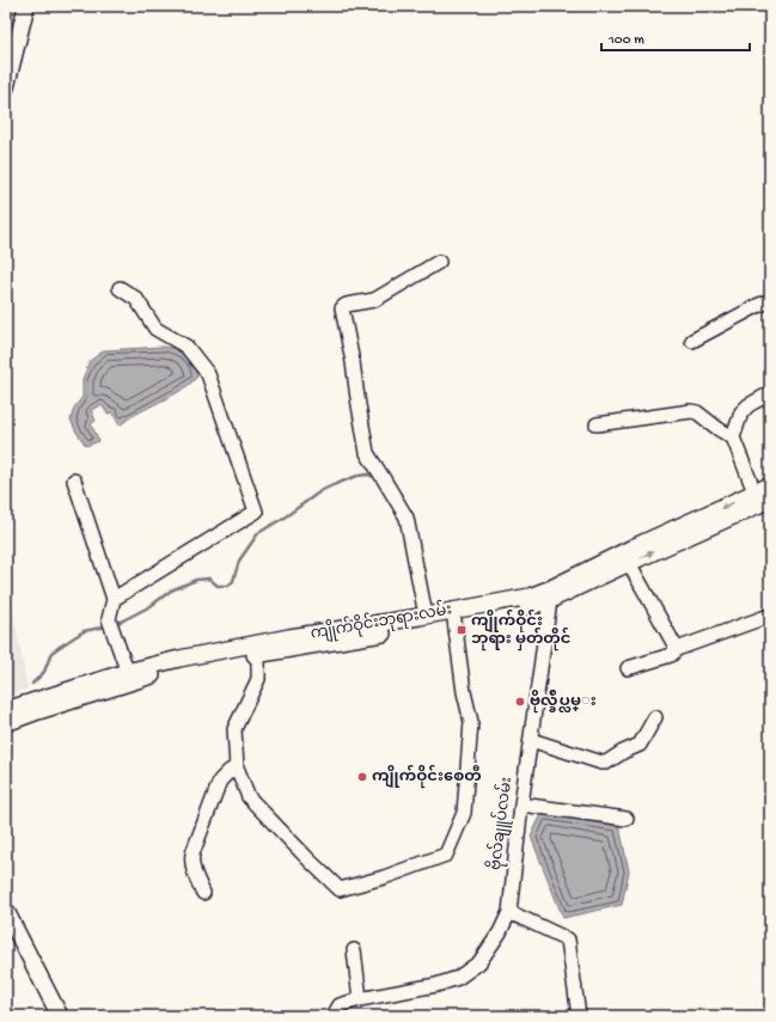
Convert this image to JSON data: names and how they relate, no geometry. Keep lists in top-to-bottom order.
{
  "streets": {
    "main road": ["ကျိုက်ဝိုင်းဘုရားလမ်း"],
    "street": ["ဗိုလ်ချူပ်လမ်း"]
  },
  "crossings": [
    ["ကျိုက်ဝိုင်းဘုရားလမ်း", "ဗိုလ်ချူပ်လမ်း"]
  ],
  "places": {
    "transit": ["ကျိုက်ဝိုင်း ဘုရား မှတ်တိုင်"],
    "other": ["ဗိုလ္ခ်ဳပ္လမ္း", "ကျိုက်ဝိုင်းစေတီ"]
  },
  "scale_bar": "100 m"
}
